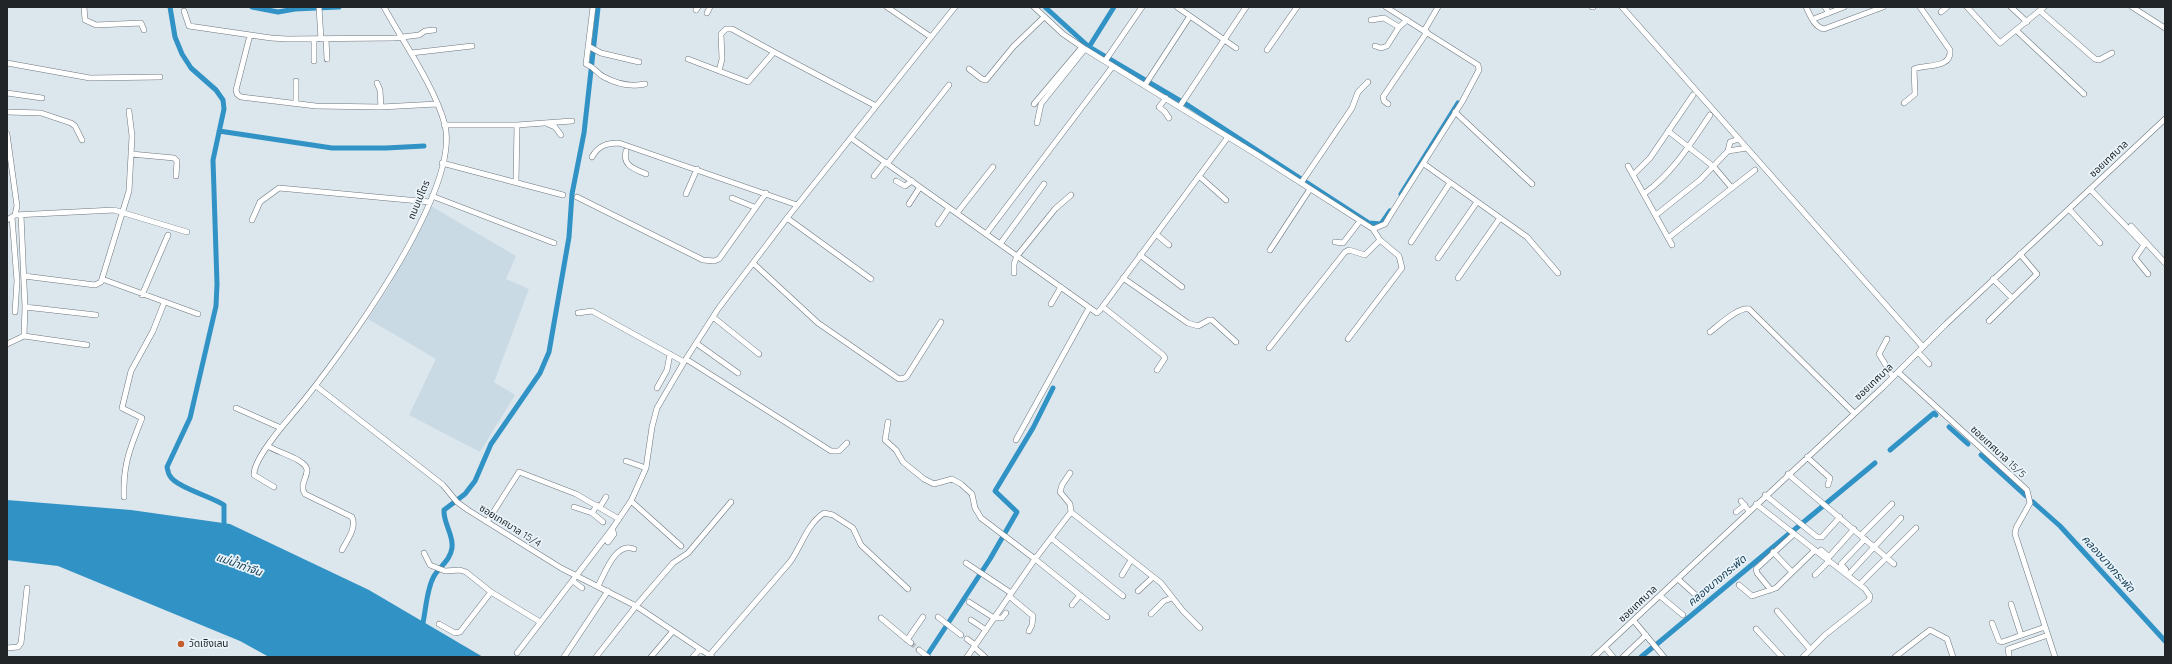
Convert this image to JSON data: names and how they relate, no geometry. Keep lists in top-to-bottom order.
{
  "streets": {
    "street": [
      "ซอยเทศบาล",
      "ถนนเปโตร",
      "ซอยเทศบาล 15/5",
      "ซอยเทศบาล 15/4"
    ]
  },
  "crossings": [
    ["ซอยเทศบาล", "ซอยเทศบาล 15/5"],
    ["ถนนเปโตร", "ซอยเทศบาล 15/4"]
  ],
  "water": ["คลองบางกระพัด", "แม่น้ำท่าจีน"],
  "places": ["วัดเชิงเลน"]
}
